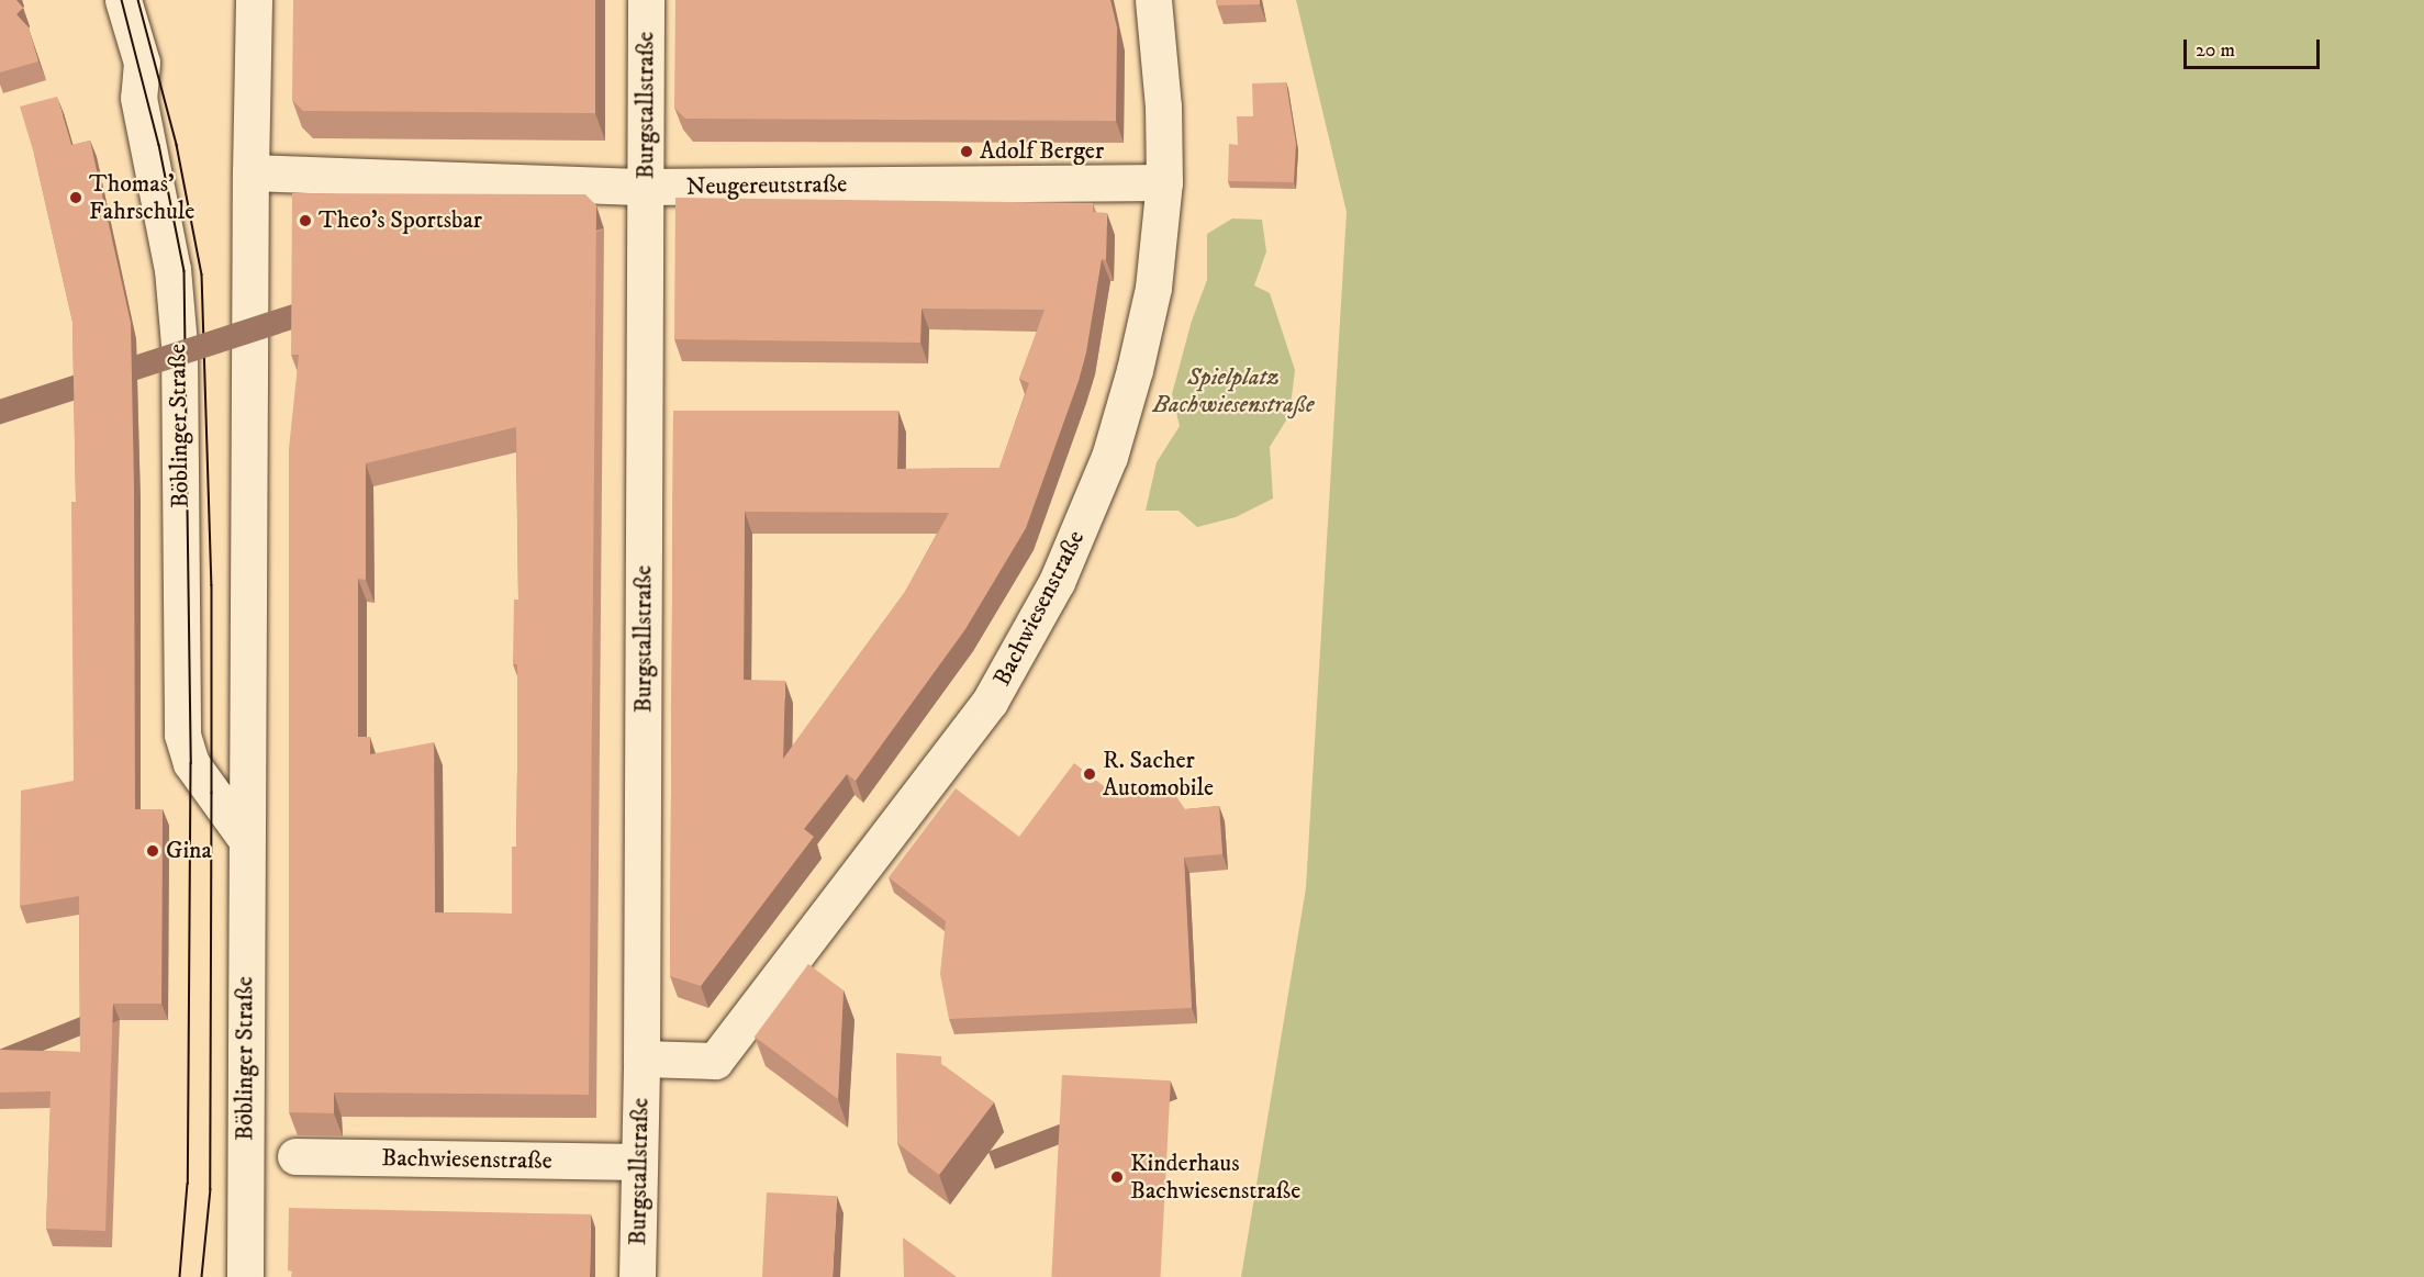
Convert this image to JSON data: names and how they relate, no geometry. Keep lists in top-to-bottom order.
{
  "streets": {
    "street": [
      "Burgstallstraße",
      "Neugereutstraße",
      "Böblinger Straße",
      "Bachwiesenstraße"
    ]
  },
  "crossings": [
    ["Burgstallstraße", "Neugereutstraße"],
    ["Burgstallstraße", "Bachwiesenstraße"],
    ["Neugereutstraße", "Böblinger Straße"],
    ["Neugereutstraße", "Bachwiesenstraße"]
  ],
  "parks": ["Spielplatz Bachwiesenstraße"],
  "places": [
    "Adolf Berger",
    "Thomas' Fahrschule",
    "Theo's Sportsbar",
    "R. Sacher Automobile",
    "Gina",
    "Kinderhaus Bachwiesenstraße"
  ],
  "scale_bar": "20 m"
}
